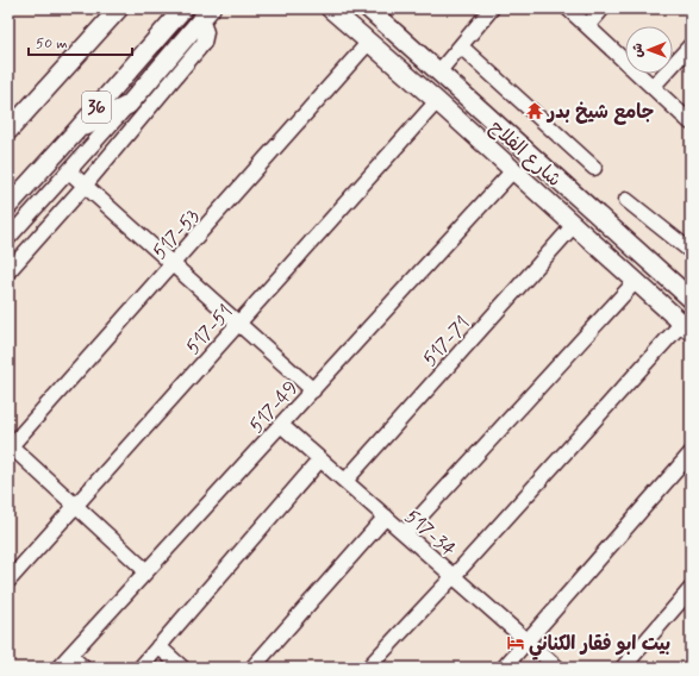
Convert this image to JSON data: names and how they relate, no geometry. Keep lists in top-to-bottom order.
{
  "streets": {
    "main road": ["36", "شارع الفلاح"],
    "street": [
      "517-53",
      "517-51",
      "517-71",
      "517-49",
      "517-34"
    ]
  },
  "crossings": [
    ["شارع الفلاح", "517-53"],
    ["شارع الفلاح", "517-51"],
    ["شارع الفلاح", "517-71"],
    ["شارع الفلاح", "517-49"],
    ["517-71", "517-34"],
    ["517-49", "517-34"]
  ],
  "places": {
    "temple": ["جامع شيخ بدر"],
    "hotel": ["بيت ابو فقار الكناني"]
  },
  "scale_bar": "50 m",
  "north": "left"
}
